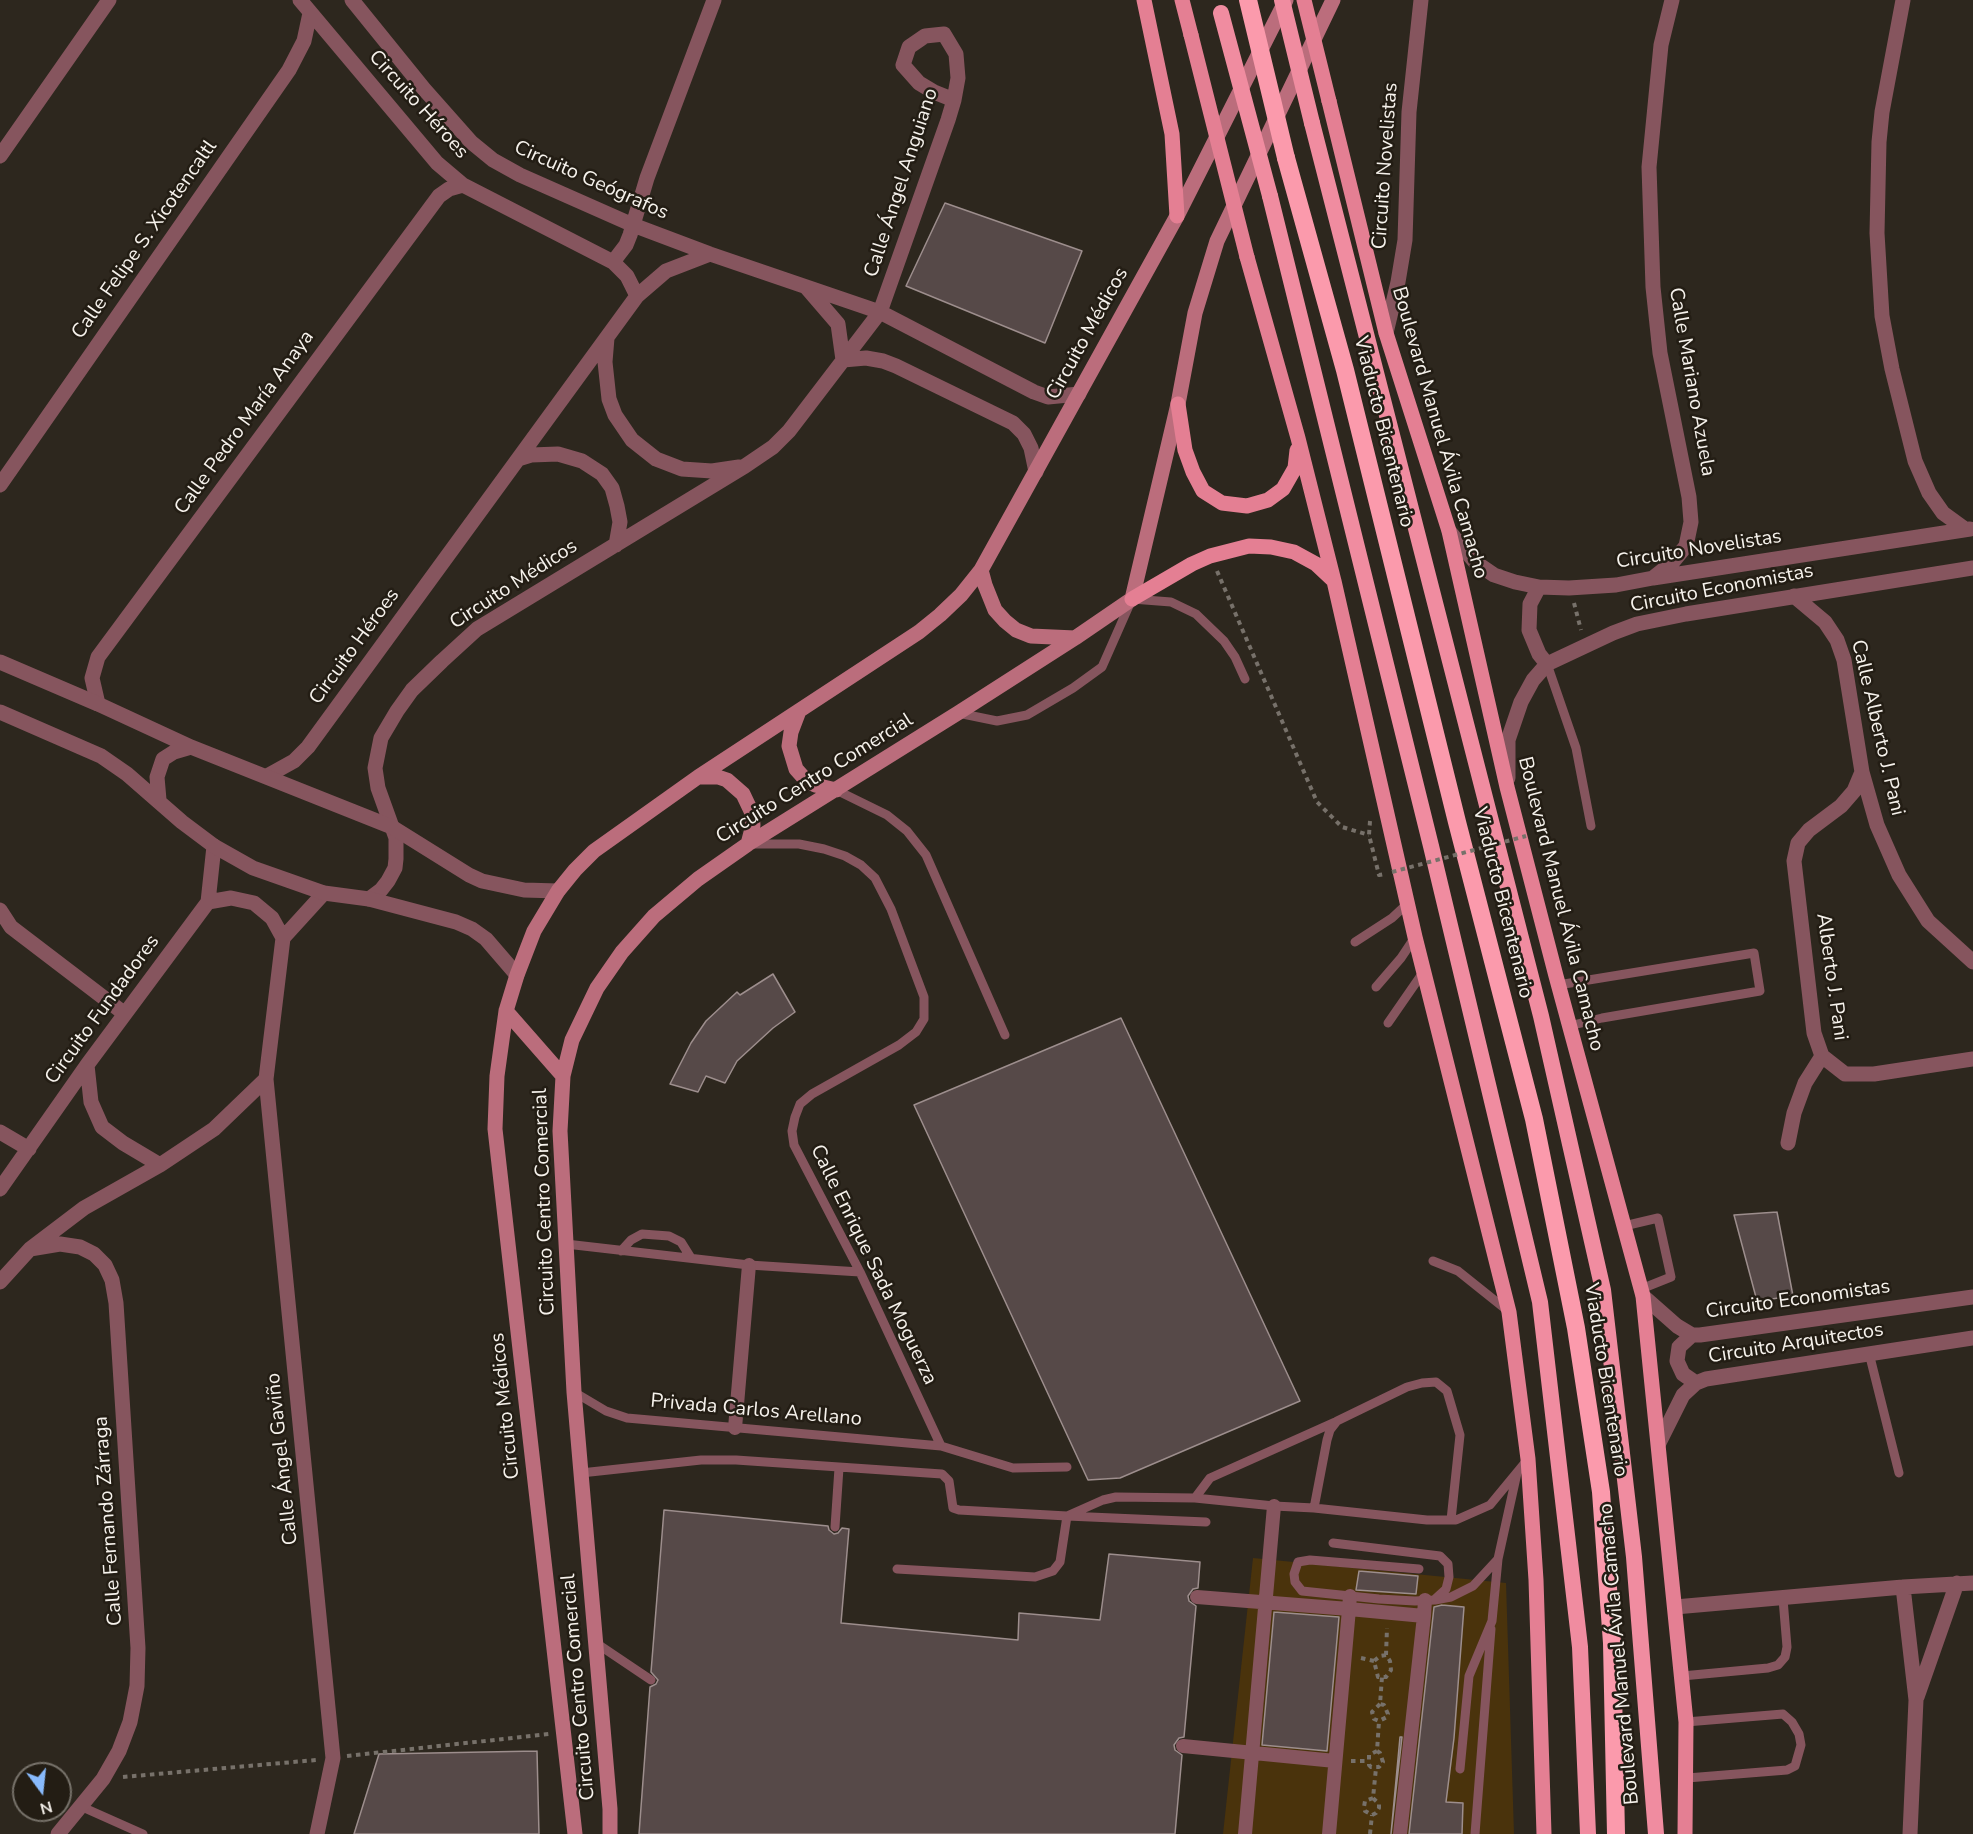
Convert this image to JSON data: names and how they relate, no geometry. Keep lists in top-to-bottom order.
{
  "streets": {
    "highway": ["Viaducto Bicentenario", "Boulevard Manuel Ávila Camacho"],
    "main road": ["Circuito Médicos", "Circuito Centro Comercial"],
    "street": [
      "Circuito Héroes",
      "Circuito Novelistas",
      "Circuito Geógrafos",
      "Calle Ángel Anguiano",
      "Calle Felipe S. Xicotencaltl",
      "Calle Mariano Azuela",
      "Calle Pedro María Anaya",
      "Circuito Economistas",
      "Calle Alberto J. Pani",
      "Alberto J. Pani",
      "Circuito Fundadores",
      "Circuito Arquitectos",
      "Calle Ángel Gaviño",
      "Calle Fernando Zárraga"
    ],
    "lane": ["Calle Enrique Sada Moguerza", "Privada Carlos Arellano"]
  },
  "crossings": [
    ["Circuito Héroes", "Circuito Geógrafos"],
    ["Circuito Héroes", "Calle Felipe S. Xicotencaltl"],
    ["Circuito Héroes", "Calle Pedro María Anaya"],
    ["Circuito Novelistas", "Calle Mariano Azuela"],
    ["Circuito Novelistas", "Boulevard Manuel Ávila Camacho"],
    ["Circuito Geógrafos", "Calle Ángel Anguiano"],
    ["Circuito Geógrafos", "Circuito Médicos"],
    ["Calle Ángel Anguiano", "Circuito Médicos"],
    ["Boulevard Manuel Ávila Camacho", "Circuito Economistas"],
    ["Boulevard Manuel Ávila Camacho", "Circuito Arquitectos"],
    ["Circuito Economistas", "Calle Alberto J. Pani"],
    ["Calle Alberto J. Pani", "Alberto J. Pani"],
    ["Circuito Centro Comercial", "Calle Enrique Sada Moguerza"],
    ["Circuito Centro Comercial", "Privada Carlos Arellano"],
    ["Calle Enrique Sada Moguerza", "Privada Carlos Arellano"]
  ],
  "north": "bottom"
}
